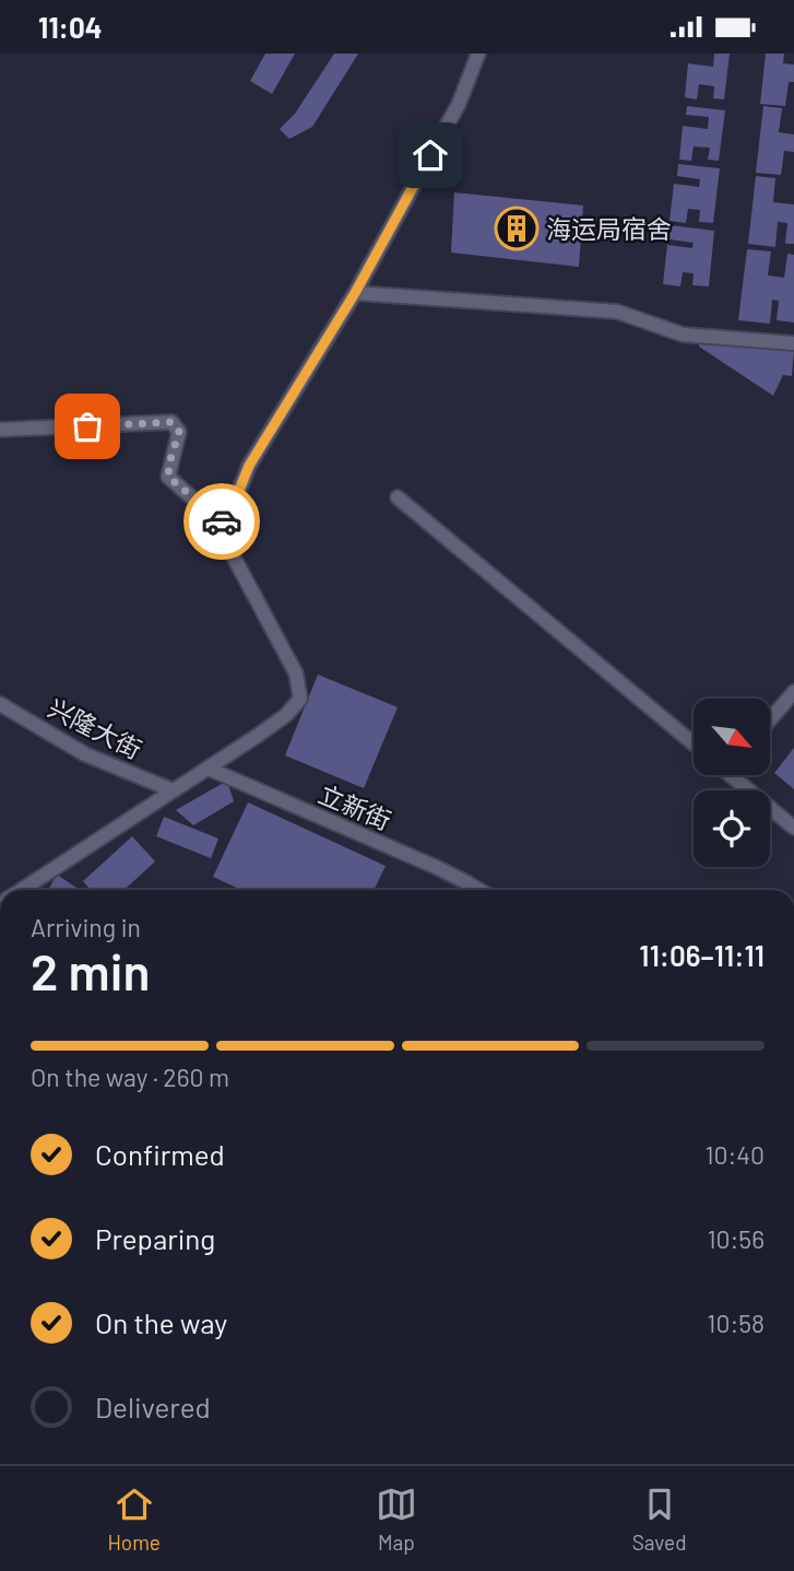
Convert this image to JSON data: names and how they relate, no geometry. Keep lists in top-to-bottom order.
{
  "streets": {
    "street": ["兴隆大街", "立新街"]
  },
  "places": {
    "building": ["海运局宿舍"]
  },
  "north": "bottom right",
  "page": {
    "status": "11:04",
    "heading": ["2 min", "Arriving in", "11:06–11:11"],
    "bar": "On the way · 260 m",
    "list": [
      ["Confirmed", "10:40"],
      ["Preparing", "10:56"],
      ["On the way", "10:58"],
      "Delivered"
    ],
    "tabs": ["Home", "Map", "Saved"]
  }
}
